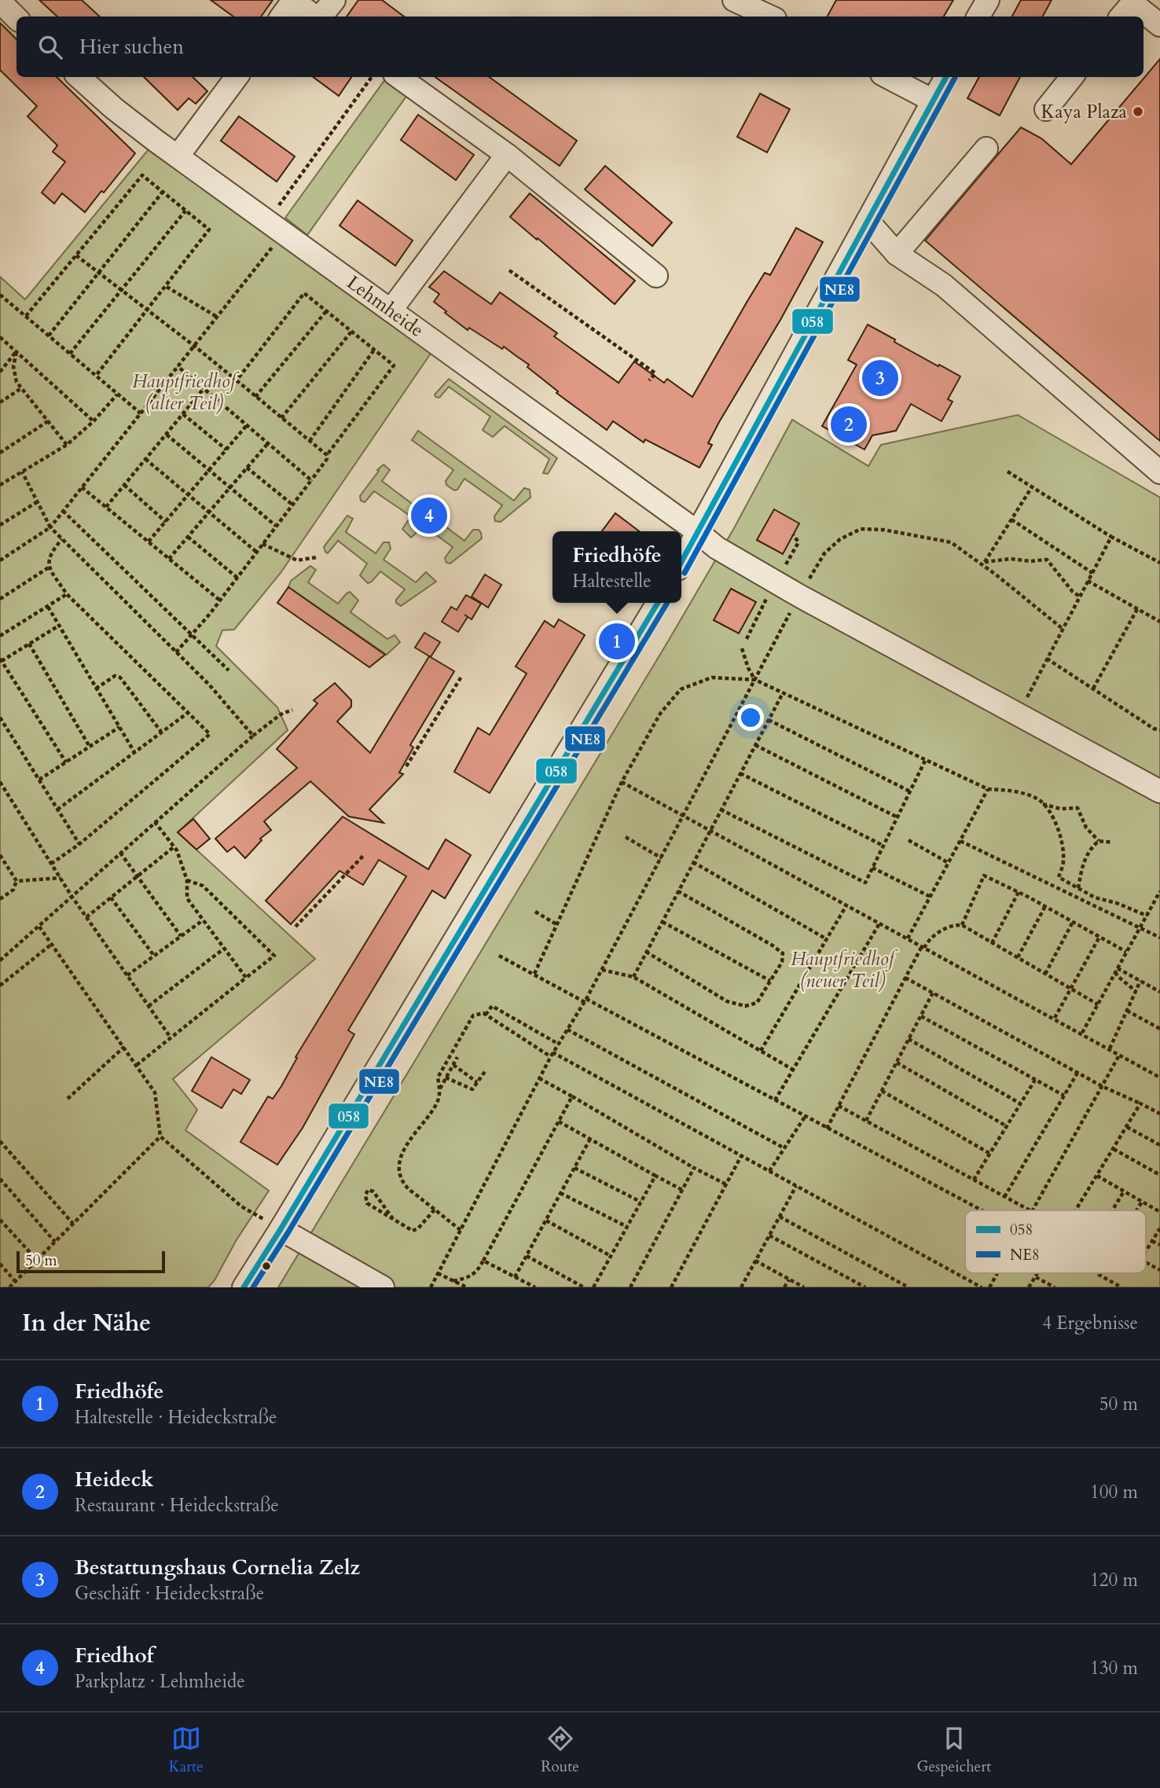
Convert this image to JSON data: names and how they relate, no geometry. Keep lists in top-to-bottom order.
{
  "streets": {
    "street": ["Lehmheide"]
  },
  "parks": ["Hauptfriedhof (alter Teil)", "Hauptfriedhof (neuer Teil)"],
  "places": ["Kaya Plaza"],
  "lines": ["transit line 058", "transit line NE8"],
  "legend": ["058", "NE8"],
  "scale_bar": "50 m",
  "page": {
    "search": "Hier suchen",
    "pins": [
      "3",
      "2",
      "4",
      "1"
    ],
    "popup": ["Friedhöfe", "Haltestelle"],
    "scale": "50 m",
    "heading": ["In der Nähe", "4 Ergebnisse"],
    "list": [
      {
        "mark": "1",
        "name": "Friedhöfe",
        "note": "Haltestelle · Heideckstraße",
        "value": "50 m"
      },
      {
        "mark": "2",
        "name": "Heideck",
        "note": "Restaurant · Heideckstraße",
        "value": "100 m"
      },
      {
        "mark": "3",
        "name": "Bestattungshaus Cornelia Zelz",
        "note": "Geschäft · Heideckstraße",
        "value": "120 m"
      },
      {
        "mark": "4",
        "name": "Friedhof",
        "note": "Parkplatz · Lehmheide",
        "value": "130 m"
      }
    ],
    "nav": ["Karte", "Route", "Gespeichert"]
  }
}
